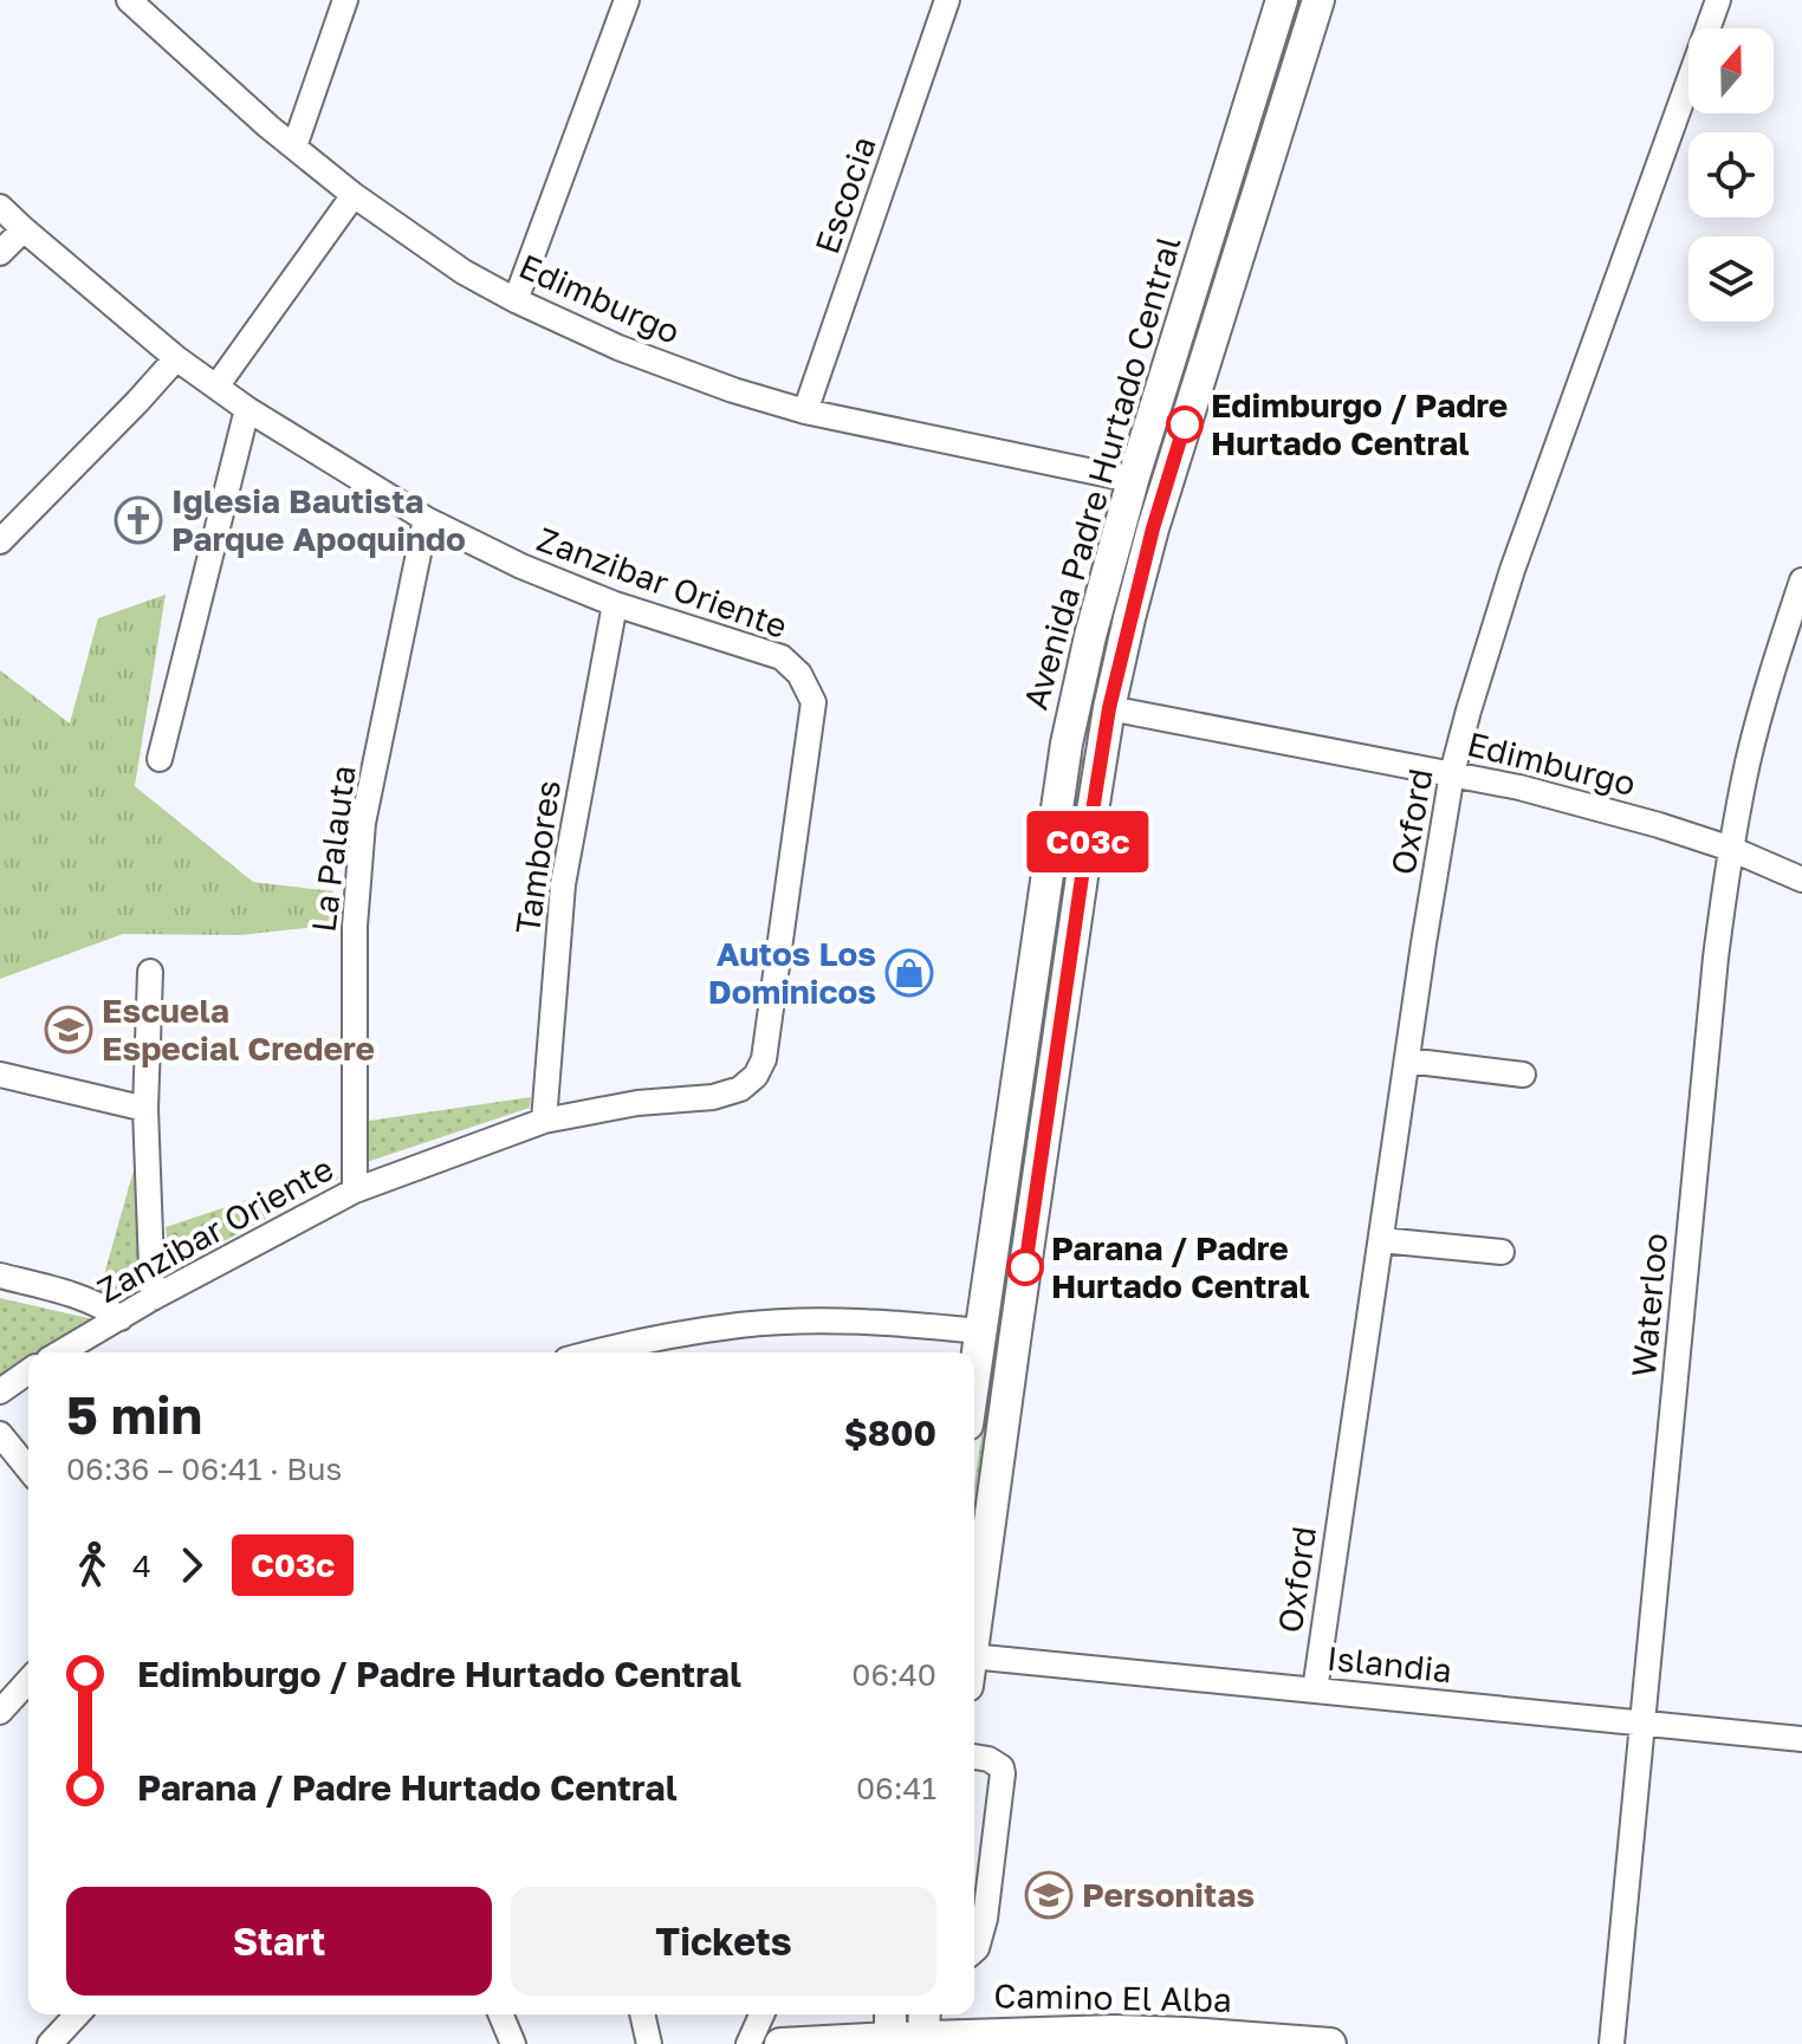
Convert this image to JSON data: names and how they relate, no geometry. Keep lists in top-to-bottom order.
{
  "streets": {
    "main road": ["Avenida Padre Hurtado Central", "Camino El Alba"],
    "street": [
      "Escocia",
      "Edimburgo",
      "Zanzibar Oriente",
      "Oxford",
      "La Palauta",
      "Tambores",
      "Waterloo",
      "Islandia"
    ]
  },
  "crossings": [
    ["Escocia", "Edimburgo"],
    ["Edimburgo", "Avenida Padre Hurtado Central"],
    ["Edimburgo", "Oxford"],
    ["Edimburgo", "Waterloo"],
    ["Zanzibar Oriente", "La Palauta"],
    ["Zanzibar Oriente", "Tambores"],
    ["Oxford", "Islandia"],
    ["Waterloo", "Islandia"]
  ],
  "places": {
    "other": ["Edimburgo / Padre Hurtado Central", "Parana / Padre Hurtado Central"],
    "church": ["Iglesia Bautista Parque Apoquindo"],
    "shop": ["Autos Los Dominicos"],
    "school or university": ["Escuela Especial Credere", "Personitas"]
  },
  "lines": ["bus line C03c"],
  "north": "top",
  "page": {
    "on_map": "C03c",
    "heading": ["5 min", "06:36 – 06:41 · Bus", "$800"],
    "legs": ["4", "C03c"],
    "list": [
      {
        "name": "Edimburgo / Padre Hurtado Central",
        "value": "06:40"
      },
      {
        "name": "Parana / Padre Hurtado Central",
        "value": "06:41"
      }
    ],
    "buttons": ["Start", "Tickets"]
  }
}
